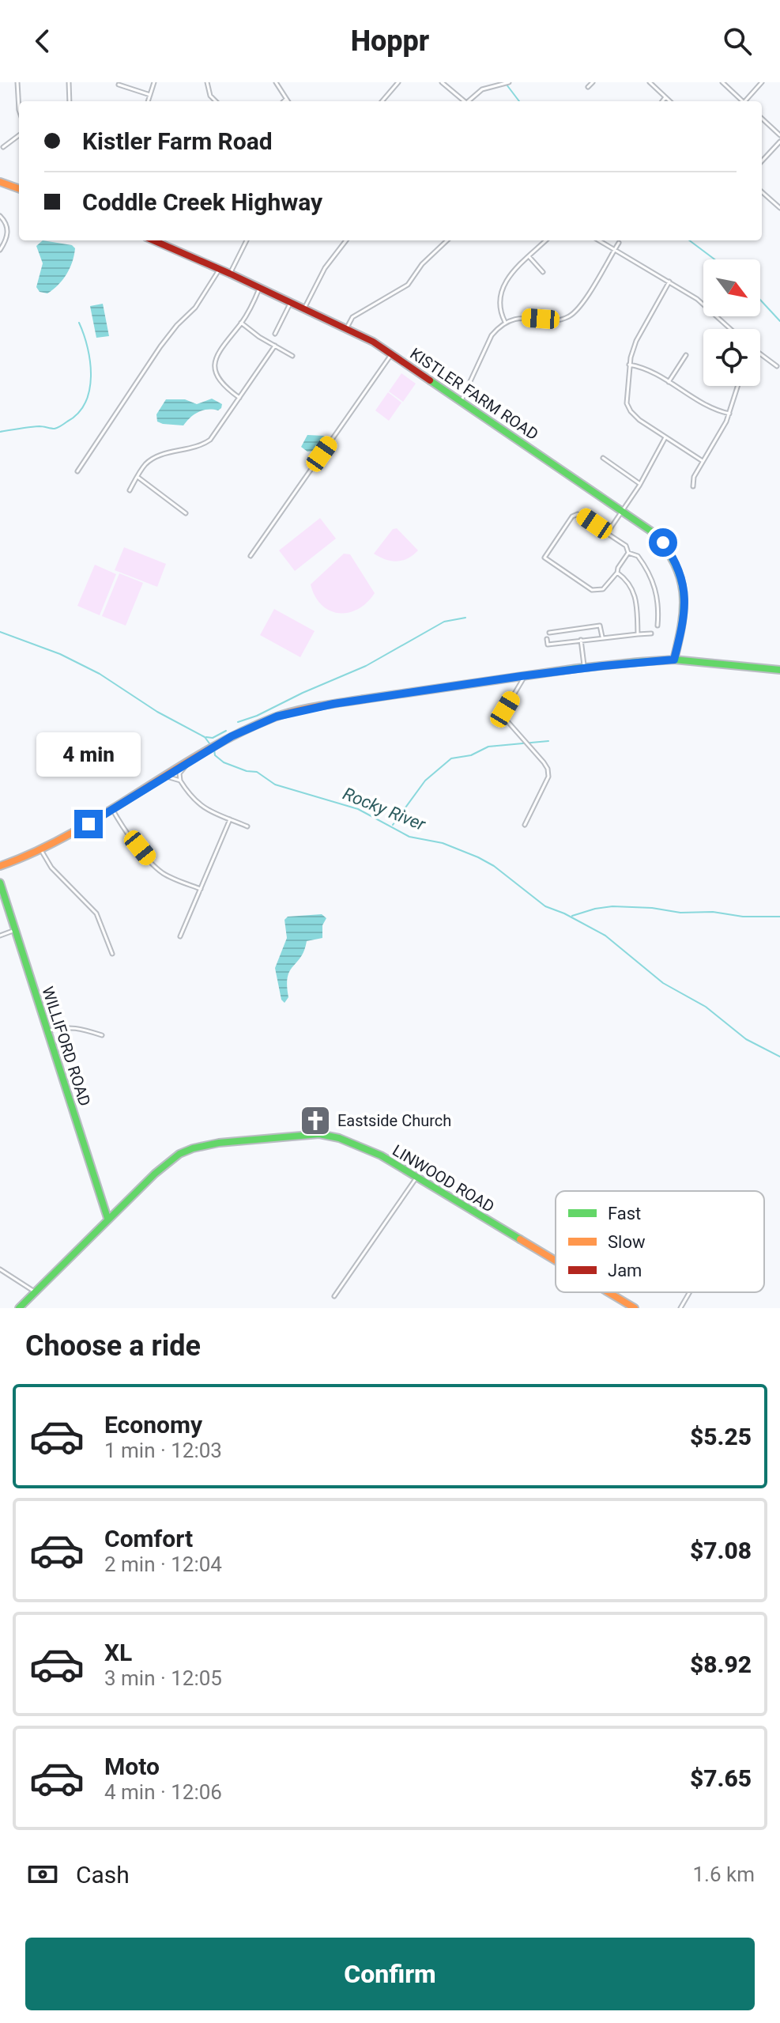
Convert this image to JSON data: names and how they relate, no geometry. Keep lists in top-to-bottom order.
{
  "streets": {
    "street": ["KISTLER FARM ROAD", "WILLIFORD ROAD", "LINWOOD ROAD"]
  },
  "crossings": [
    ["WILLIFORD ROAD", "LINWOOD ROAD"]
  ],
  "water": ["Rocky River"],
  "places": {
    "church": ["Eastside Church"]
  },
  "legend": ["Fast", "Slow", "Jam"],
  "north": "bottom right",
  "page": {
    "header": "Hoppr",
    "banner": ["Kistler Farm Road", "Coddle Creek Highway"],
    "bubble": "4 min",
    "heading": "Choose a ride",
    "list": [
      {
        "name": "Economy",
        "note": "1 min · 12:03",
        "value": "$5.25"
      },
      {
        "name": "Comfort",
        "note": "2 min · 12:04",
        "value": "$7.08"
      },
      {
        "name": "XL",
        "note": "3 min · 12:05",
        "value": "$8.92"
      },
      {
        "name": "Moto",
        "note": "4 min · 12:06",
        "value": "$7.65"
      }
    ],
    "pay": ["Cash", "1.6 km"],
    "buttons": "Confirm"
  }
}
